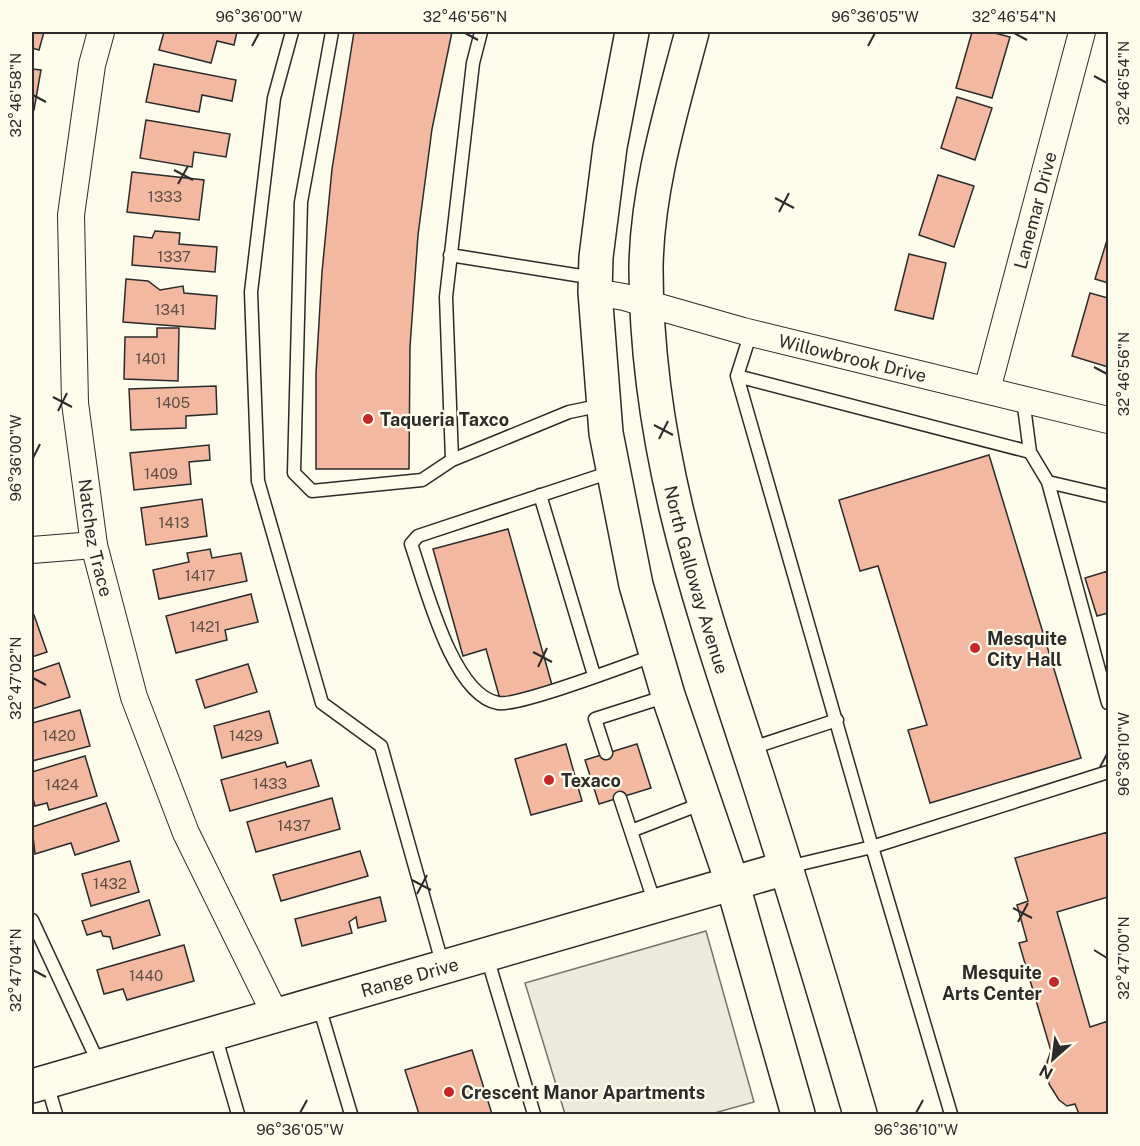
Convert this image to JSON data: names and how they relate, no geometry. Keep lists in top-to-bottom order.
{
  "streets": {
    "main road": ["North Galloway Avenue", "Range Drive"],
    "street": ["Lanemar Drive", "Willowbrook Drive", "Natchez Trace"]
  },
  "crossings": [
    ["Lanemar Drive", "Willowbrook Drive"],
    ["Willowbrook Drive", "North Galloway Avenue"],
    ["Natchez Trace", "Range Drive"],
    ["North Galloway Avenue", "Range Drive"]
  ],
  "places": [
    "Taqueria Taxco",
    "Mesquite City Hall",
    "Texaco",
    "Mesquite Arts Center",
    "Crescent Manor Apartments"
  ],
  "house_numbers": [
    "1333",
    "1337",
    "1341",
    "1401",
    "1405",
    "1409",
    "1413",
    "1417",
    "1421",
    "1420",
    "1429",
    "1433",
    "1424",
    "1437",
    "1432",
    "1440"
  ],
  "north": "bottom left",
  "coordinates": [
    "96°36'00\"W",
    "32°46'56\"N",
    "96°36'05\"W",
    "32°46'54\"N",
    "32°46'58\"N",
    "32°47'02\"N",
    "96°36'10\"W",
    "32°47'00\"N",
    "32°47'04\"N"
  ]
}
